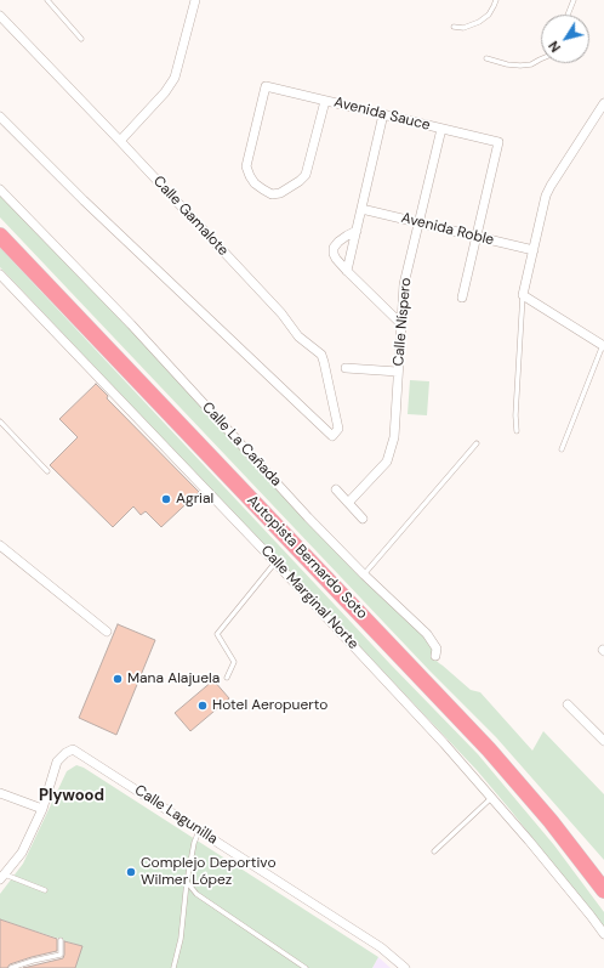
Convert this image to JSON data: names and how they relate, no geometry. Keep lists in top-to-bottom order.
{
  "streets": {
    "highway": ["Autopista Bernardo Soto"],
    "street": [
      "Avenida Sauce",
      "Calle Gamalote",
      "Avenida Roble",
      "Calle Níspero",
      "Calle La Cañada",
      "Calle Marginal Norte",
      "Calle Lagunilla"
    ]
  },
  "crossings": [
    ["Avenida Sauce", "Avenida Roble"],
    ["Avenida Sauce", "Calle Níspero"],
    ["Avenida Roble", "Calle Níspero"]
  ],
  "districts": ["Plywood"],
  "places": [
    "Agrial",
    "Mana Alajuela",
    "Hotel Aeropuerto",
    "Complejo Deportivo Wilmer López"
  ],
  "north": "bottom left"
}
